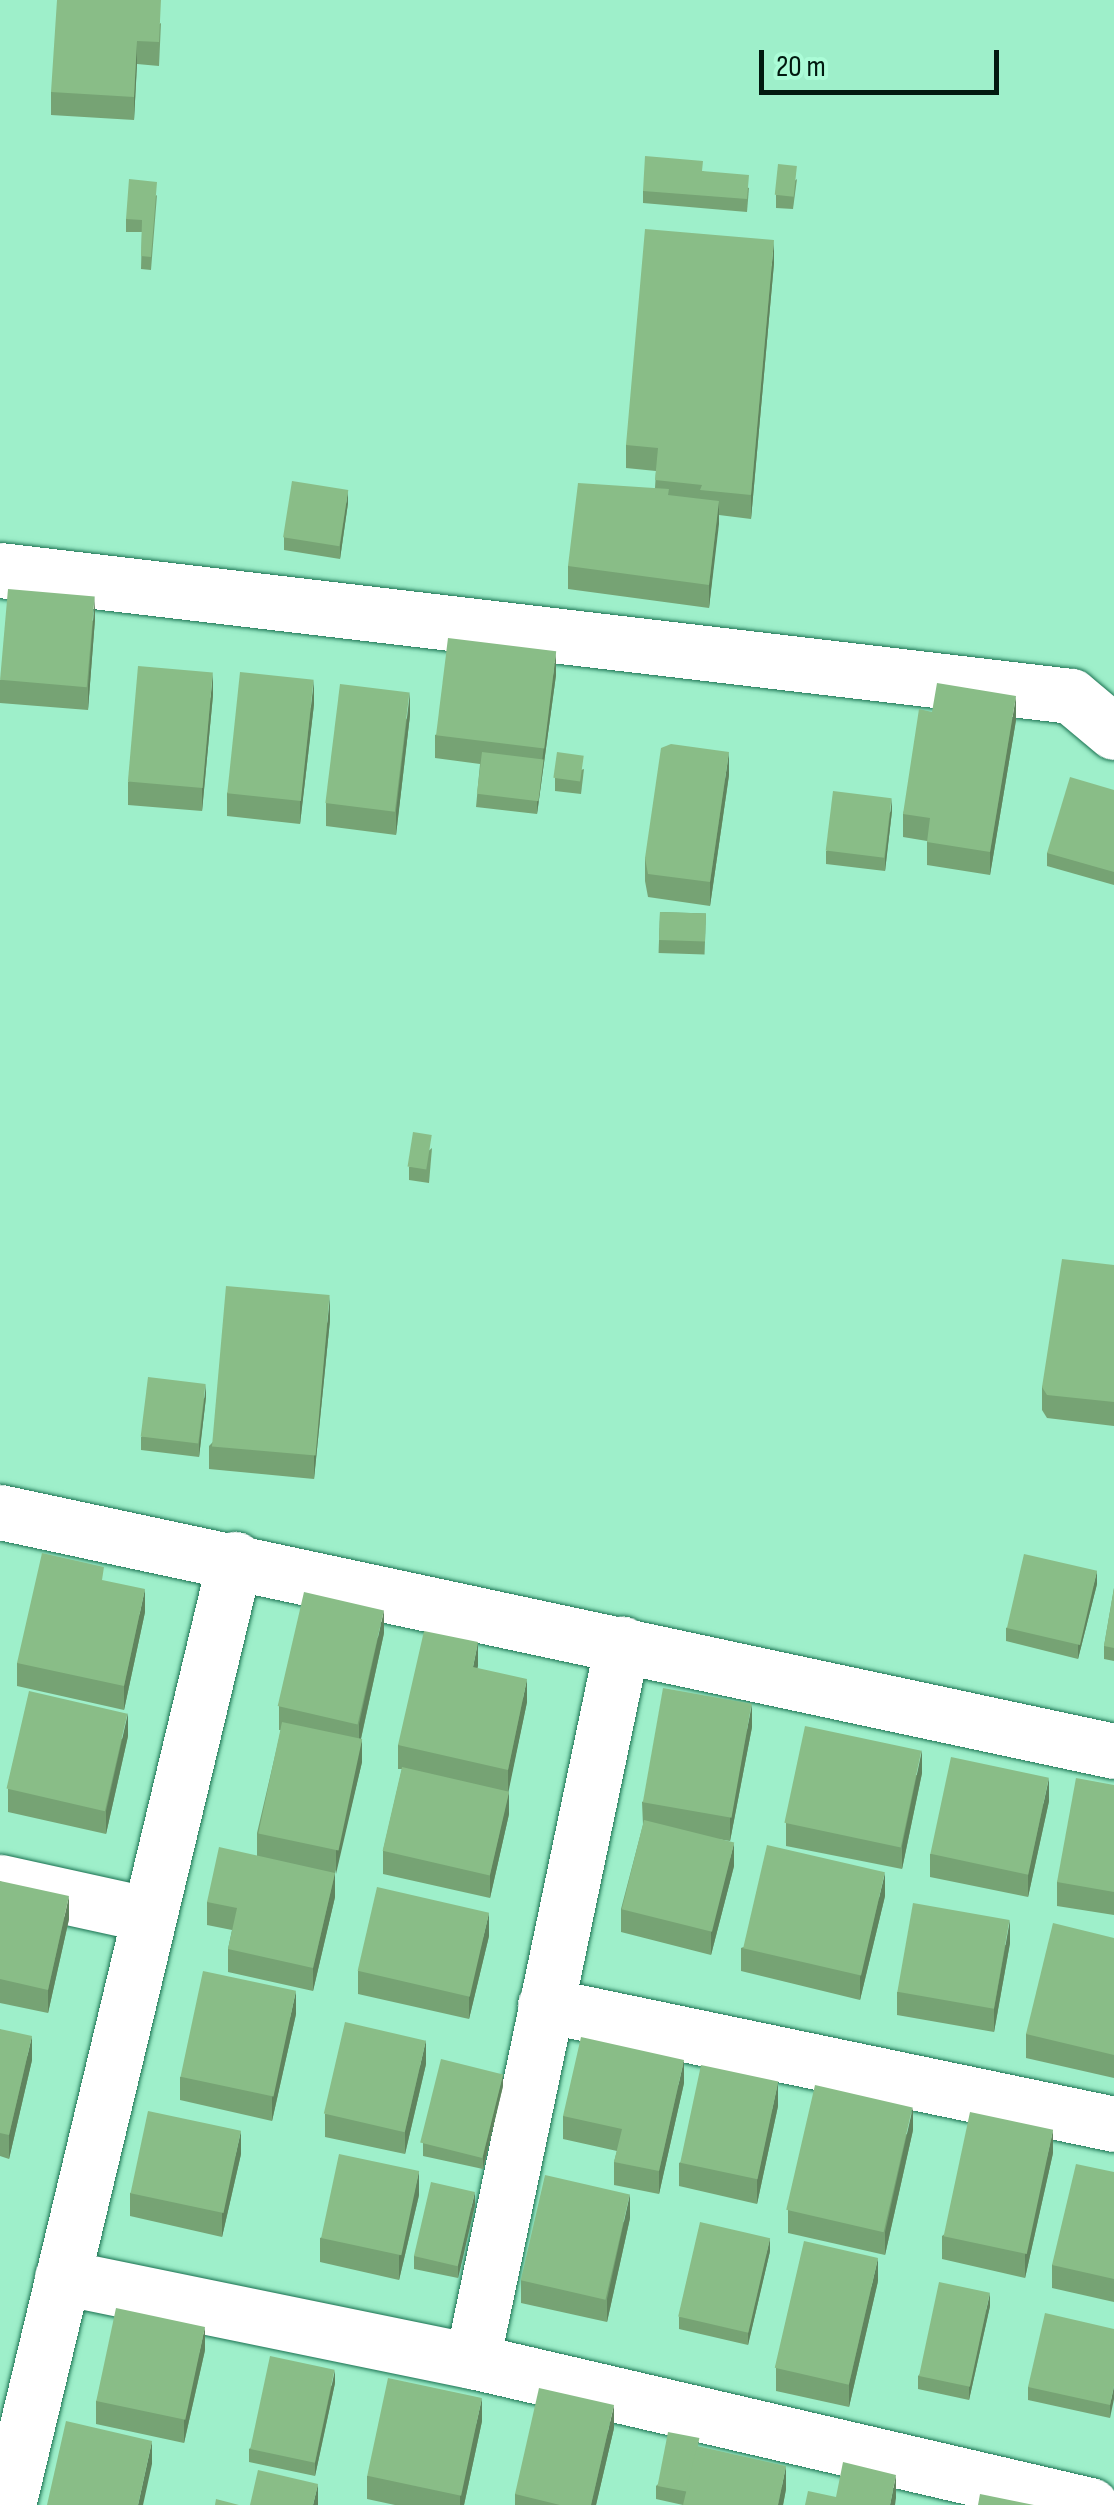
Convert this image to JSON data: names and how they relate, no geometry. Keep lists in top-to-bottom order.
{
  "scale_bar": "20 m"
}
